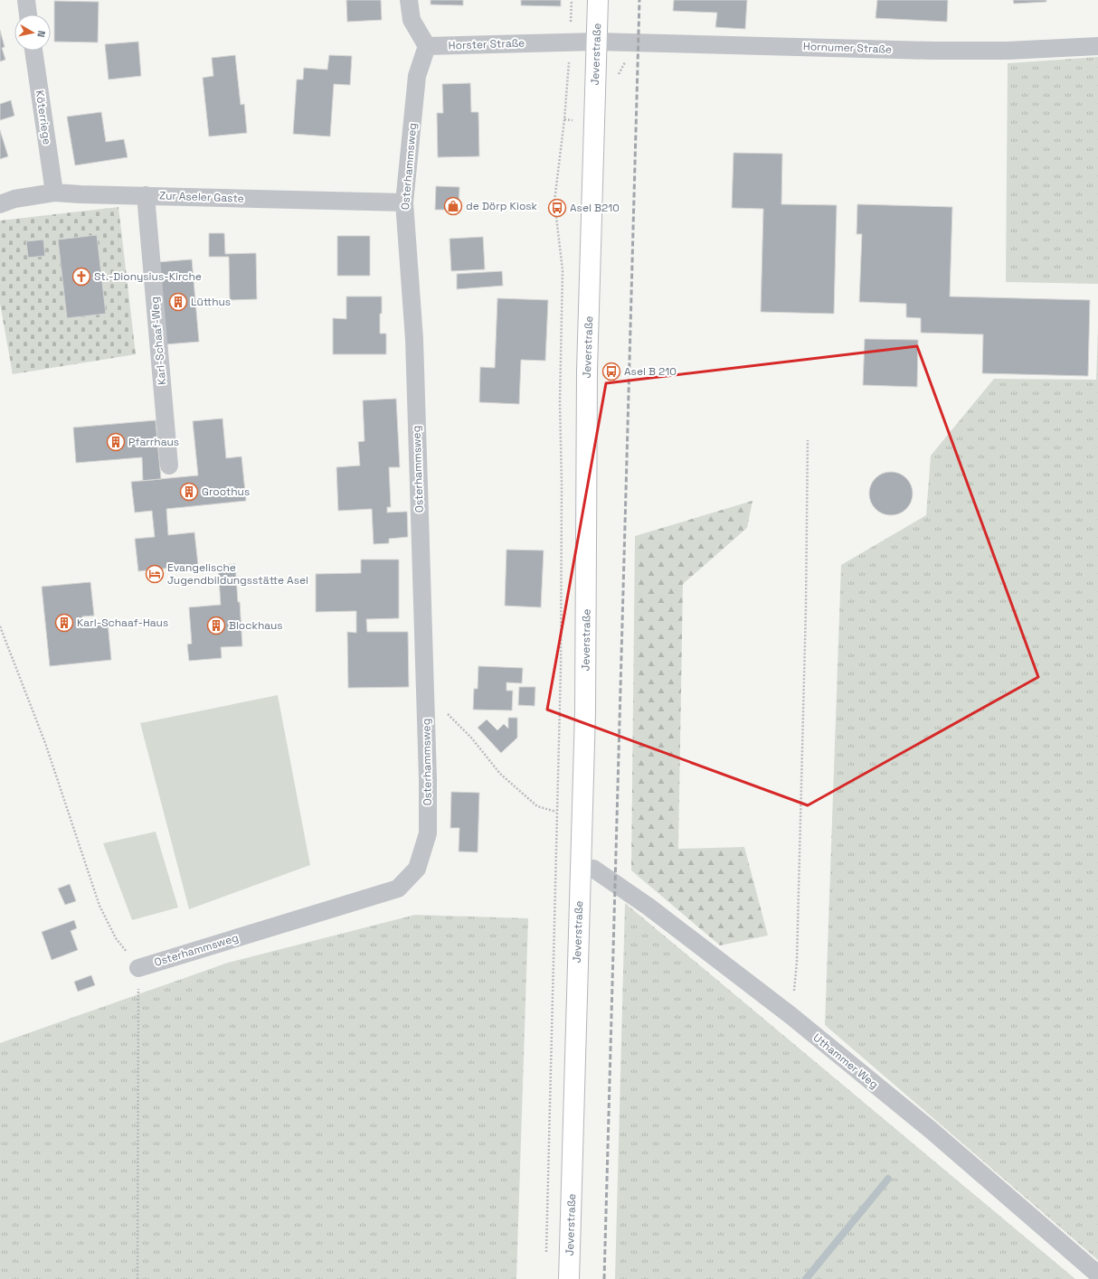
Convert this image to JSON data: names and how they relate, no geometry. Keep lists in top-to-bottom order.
{
  "streets": {
    "main road": ["Jeverstraße"],
    "street": [
      "Horster Straße",
      "Hornumer Straße",
      "Köterriege",
      "Osterhammsweg",
      "Zur Aseler Gaste",
      "Karl-Schaaf-Weg",
      "Uthammer Weg"
    ]
  },
  "crossings": [
    ["Horster Straße", "Hornumer Straße"],
    ["Horster Straße", "Jeverstraße"],
    ["Horster Straße", "Osterhammsweg"],
    ["Hornumer Straße", "Jeverstraße"],
    ["Jeverstraße", "Uthammer Weg"],
    ["Köterriege", "Zur Aseler Gaste"],
    ["Osterhammsweg", "Zur Aseler Gaste"],
    ["Zur Aseler Gaste", "Karl-Schaaf-Weg"]
  ],
  "places": {
    "shop": ["de Dörp Kiosk"],
    "bus stop": ["Asel B210", "Asel B 210"],
    "church": ["St.-Dionysius-Kirche"],
    "building": [
      "Lütthus",
      "Pfarrhaus",
      "Groothus",
      "Karl-Schaaf-Haus",
      "Blockhaus"
    ],
    "hotel": ["Evangelische Jugendbildungsstätte Asel"]
  },
  "north": "right"
}
